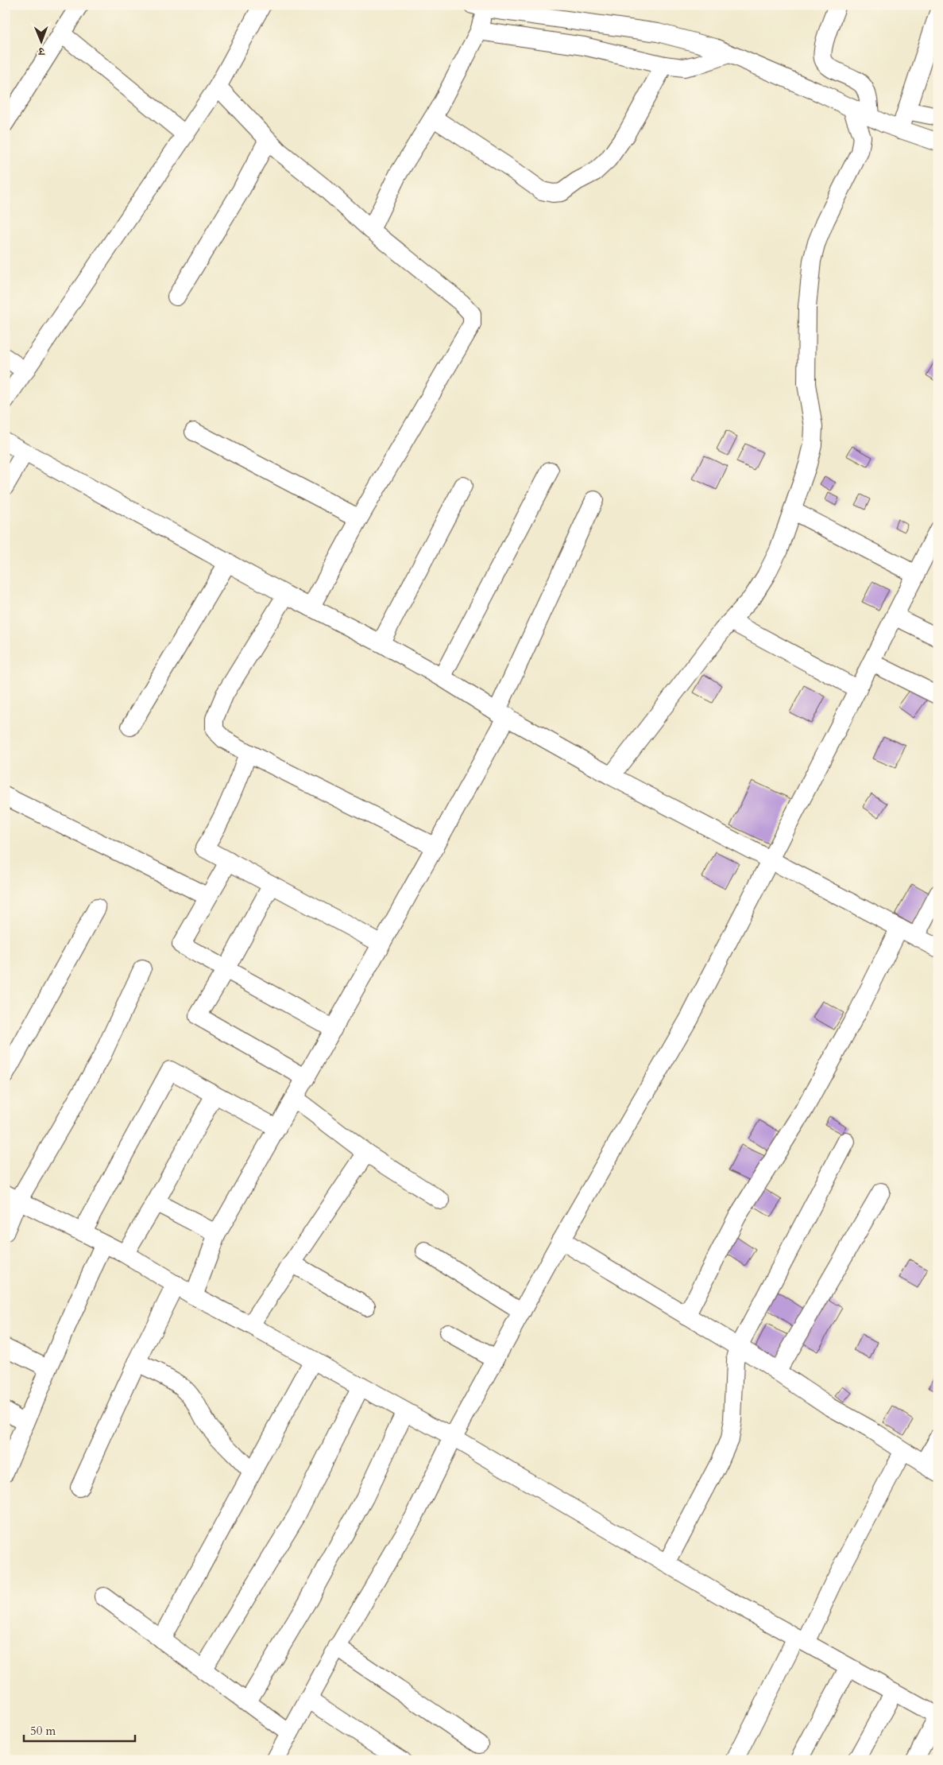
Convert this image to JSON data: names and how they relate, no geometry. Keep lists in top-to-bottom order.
{
  "scale_bar": "50 m",
  "north": "bottom"
}
